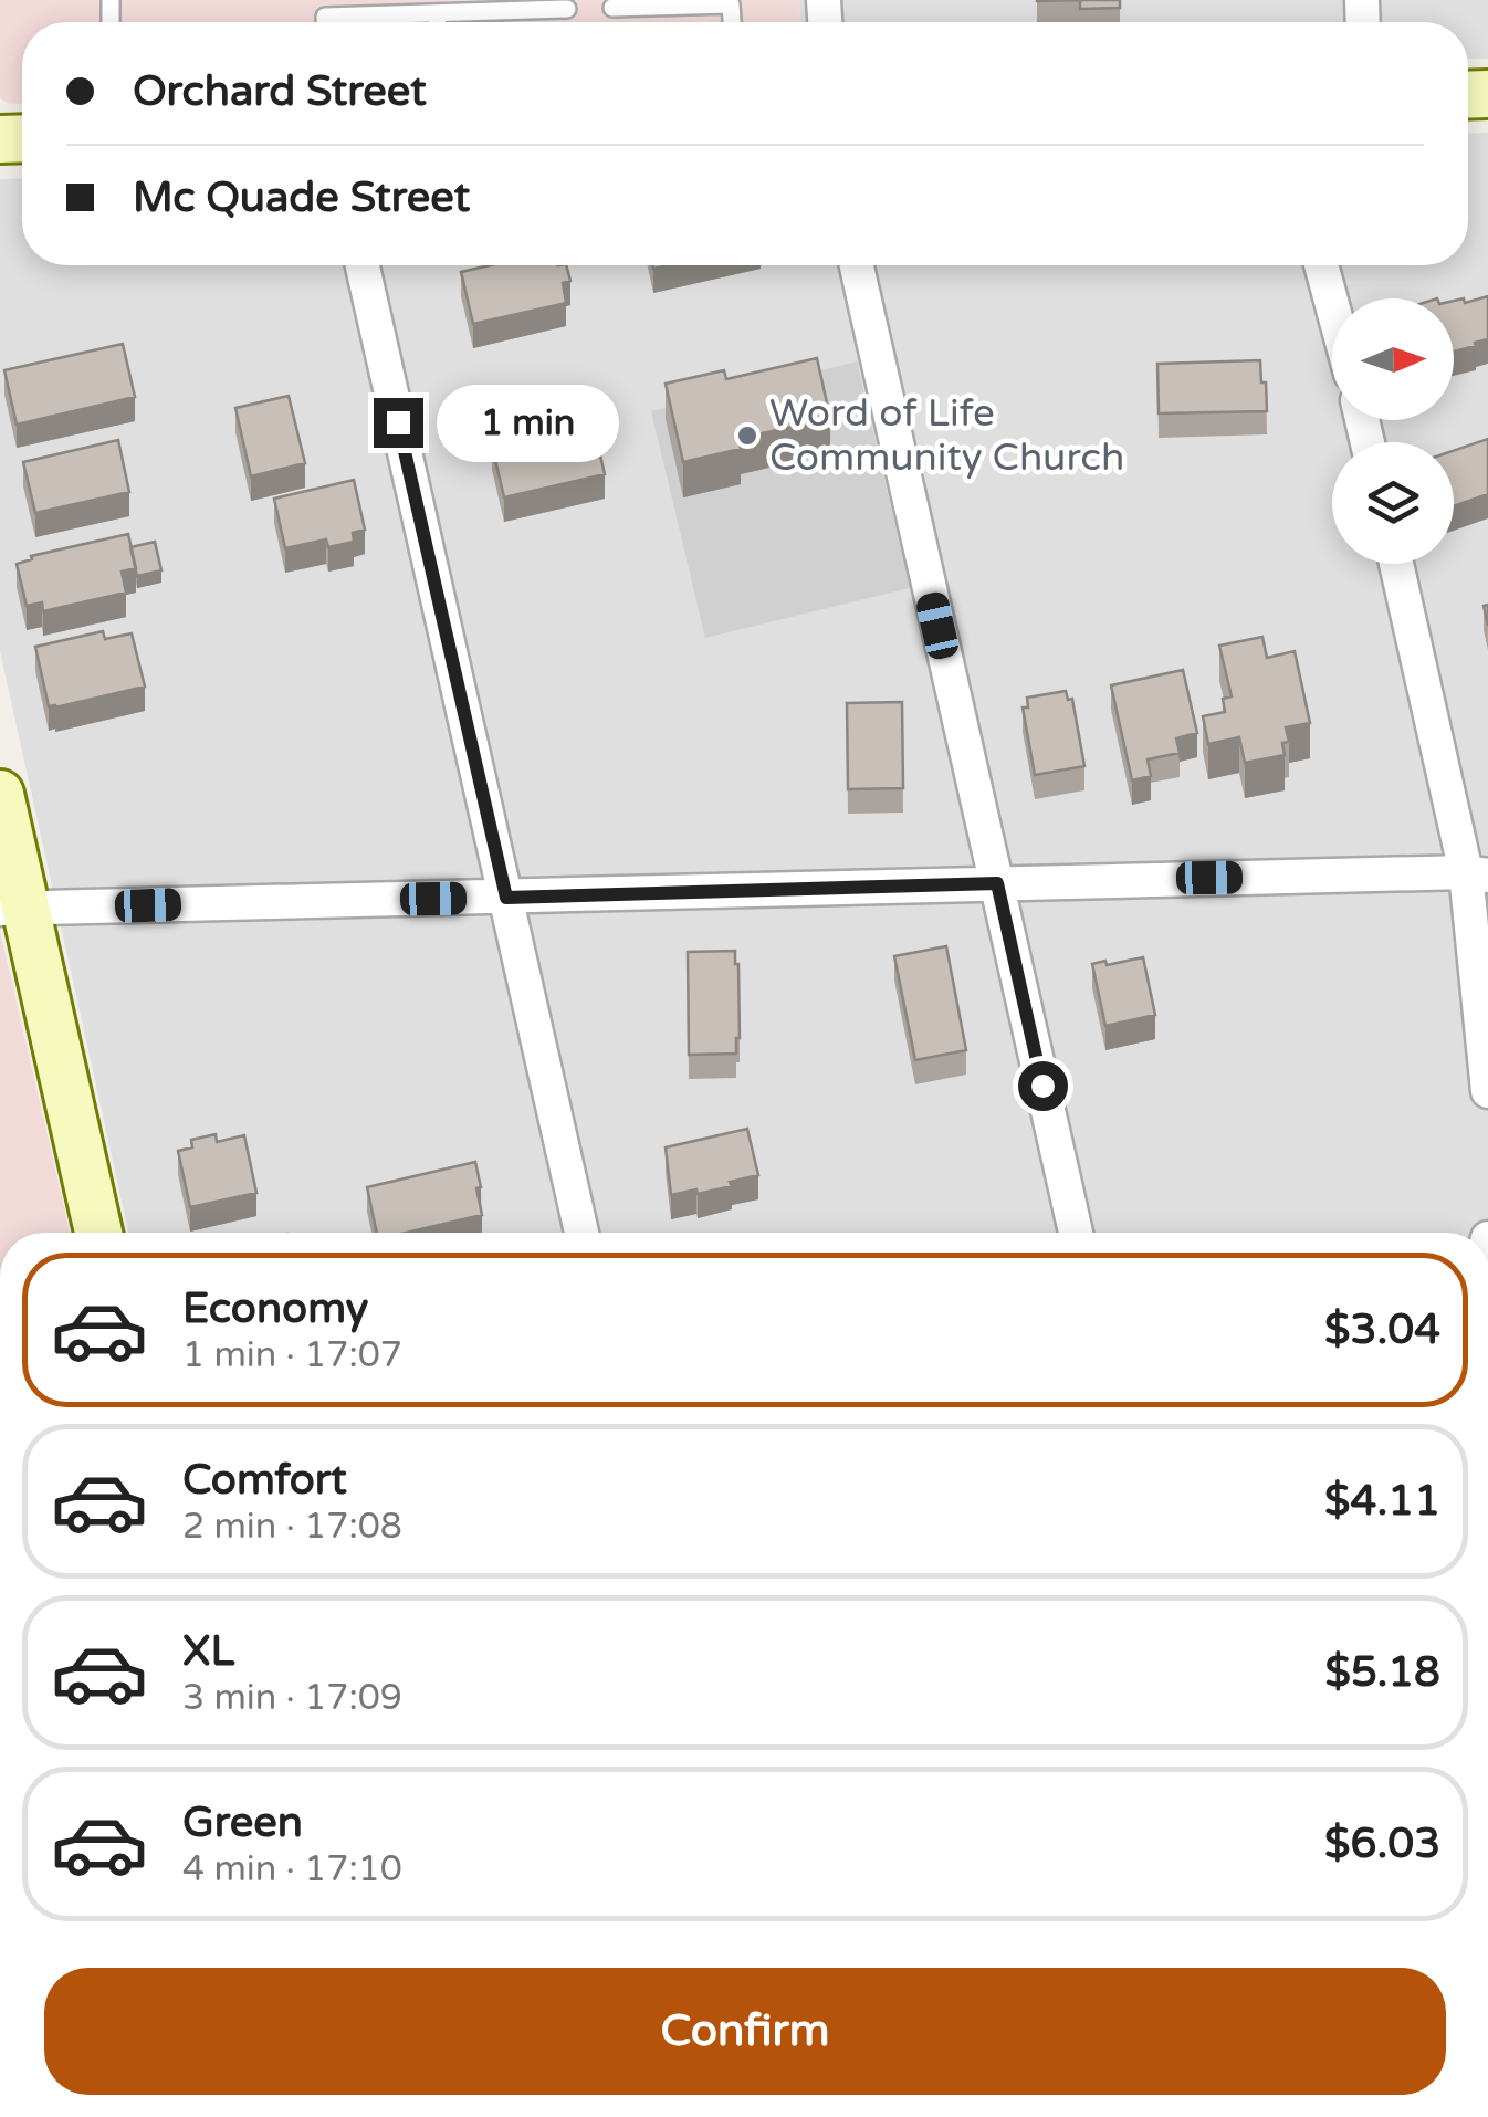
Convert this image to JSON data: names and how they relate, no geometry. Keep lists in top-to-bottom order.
{
  "places": ["Word of Life Community Church"],
  "north": "right",
  "page": {
    "banner": ["Orchard Street", "Mc Quade Street"],
    "bubble": "1 min",
    "list": [
      {
        "name": "Economy",
        "note": "1 min · 17:07",
        "value": "$3.04"
      },
      {
        "name": "Comfort",
        "note": "2 min · 17:08",
        "value": "$4.11"
      },
      {
        "name": "XL",
        "note": "3 min · 17:09",
        "value": "$5.18"
      },
      {
        "name": "Green",
        "note": "4 min · 17:10",
        "value": "$6.03"
      }
    ],
    "buttons": "Confirm"
  }
}
